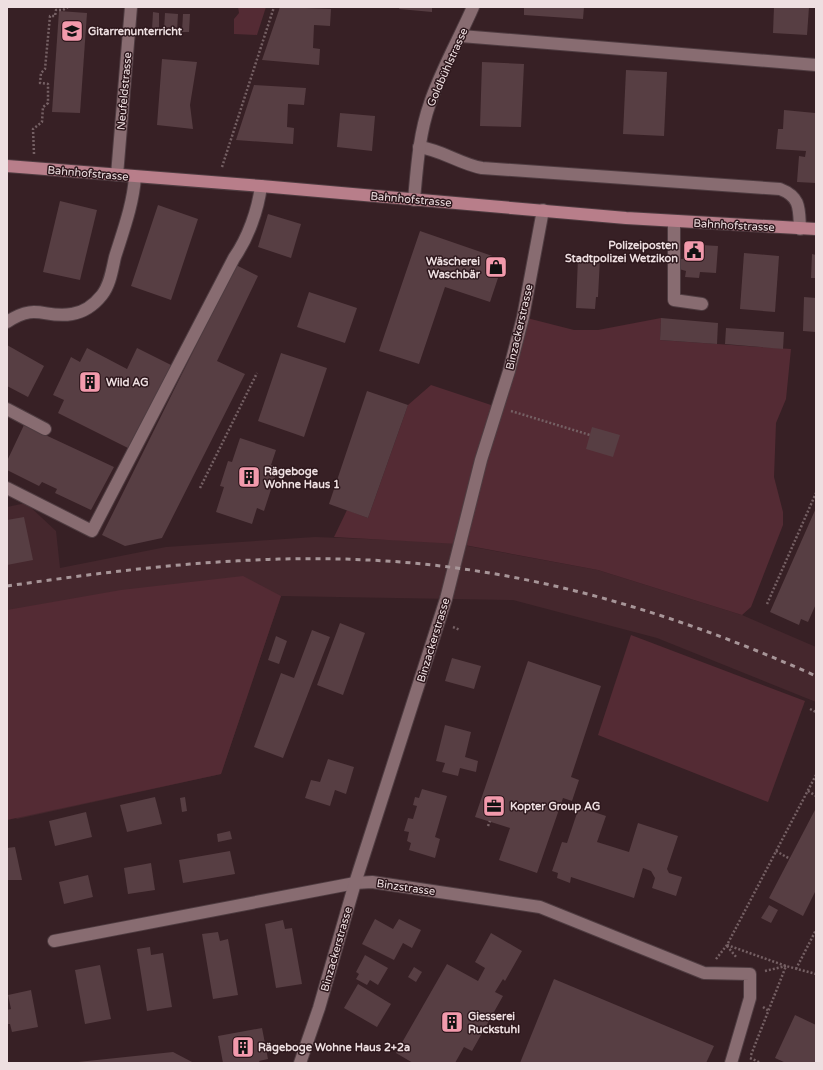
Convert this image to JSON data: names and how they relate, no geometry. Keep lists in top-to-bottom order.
{
  "streets": {
    "main road": ["Bahnhofstrasse"],
    "street": [
      "Goldbühlstrasse",
      "Neufeldstrasse",
      "Binzackerstrasse",
      "Binzstrasse"
    ]
  },
  "crossings": [
    ["Goldbühlstrasse", "Bahnhofstrasse"],
    ["Neufeldstrasse", "Bahnhofstrasse"],
    ["Bahnhofstrasse", "Binzackerstrasse"],
    ["Binzackerstrasse", "Binzstrasse"]
  ],
  "places": {
    "school or university": ["Gitarrenunterricht"],
    "public building": ["Polizeiposten Stadtpolizei Wetzikon"],
    "shop": ["Wäscherei Waschbär"],
    "building": [
      "Wild AG",
      "Rägeboge Wohne Haus 1",
      "Giesserei Ruckstuhl",
      "Rägeboge Wohne Haus 2+2a"
    ],
    "office": ["Kopter Group AG"]
  }
}
